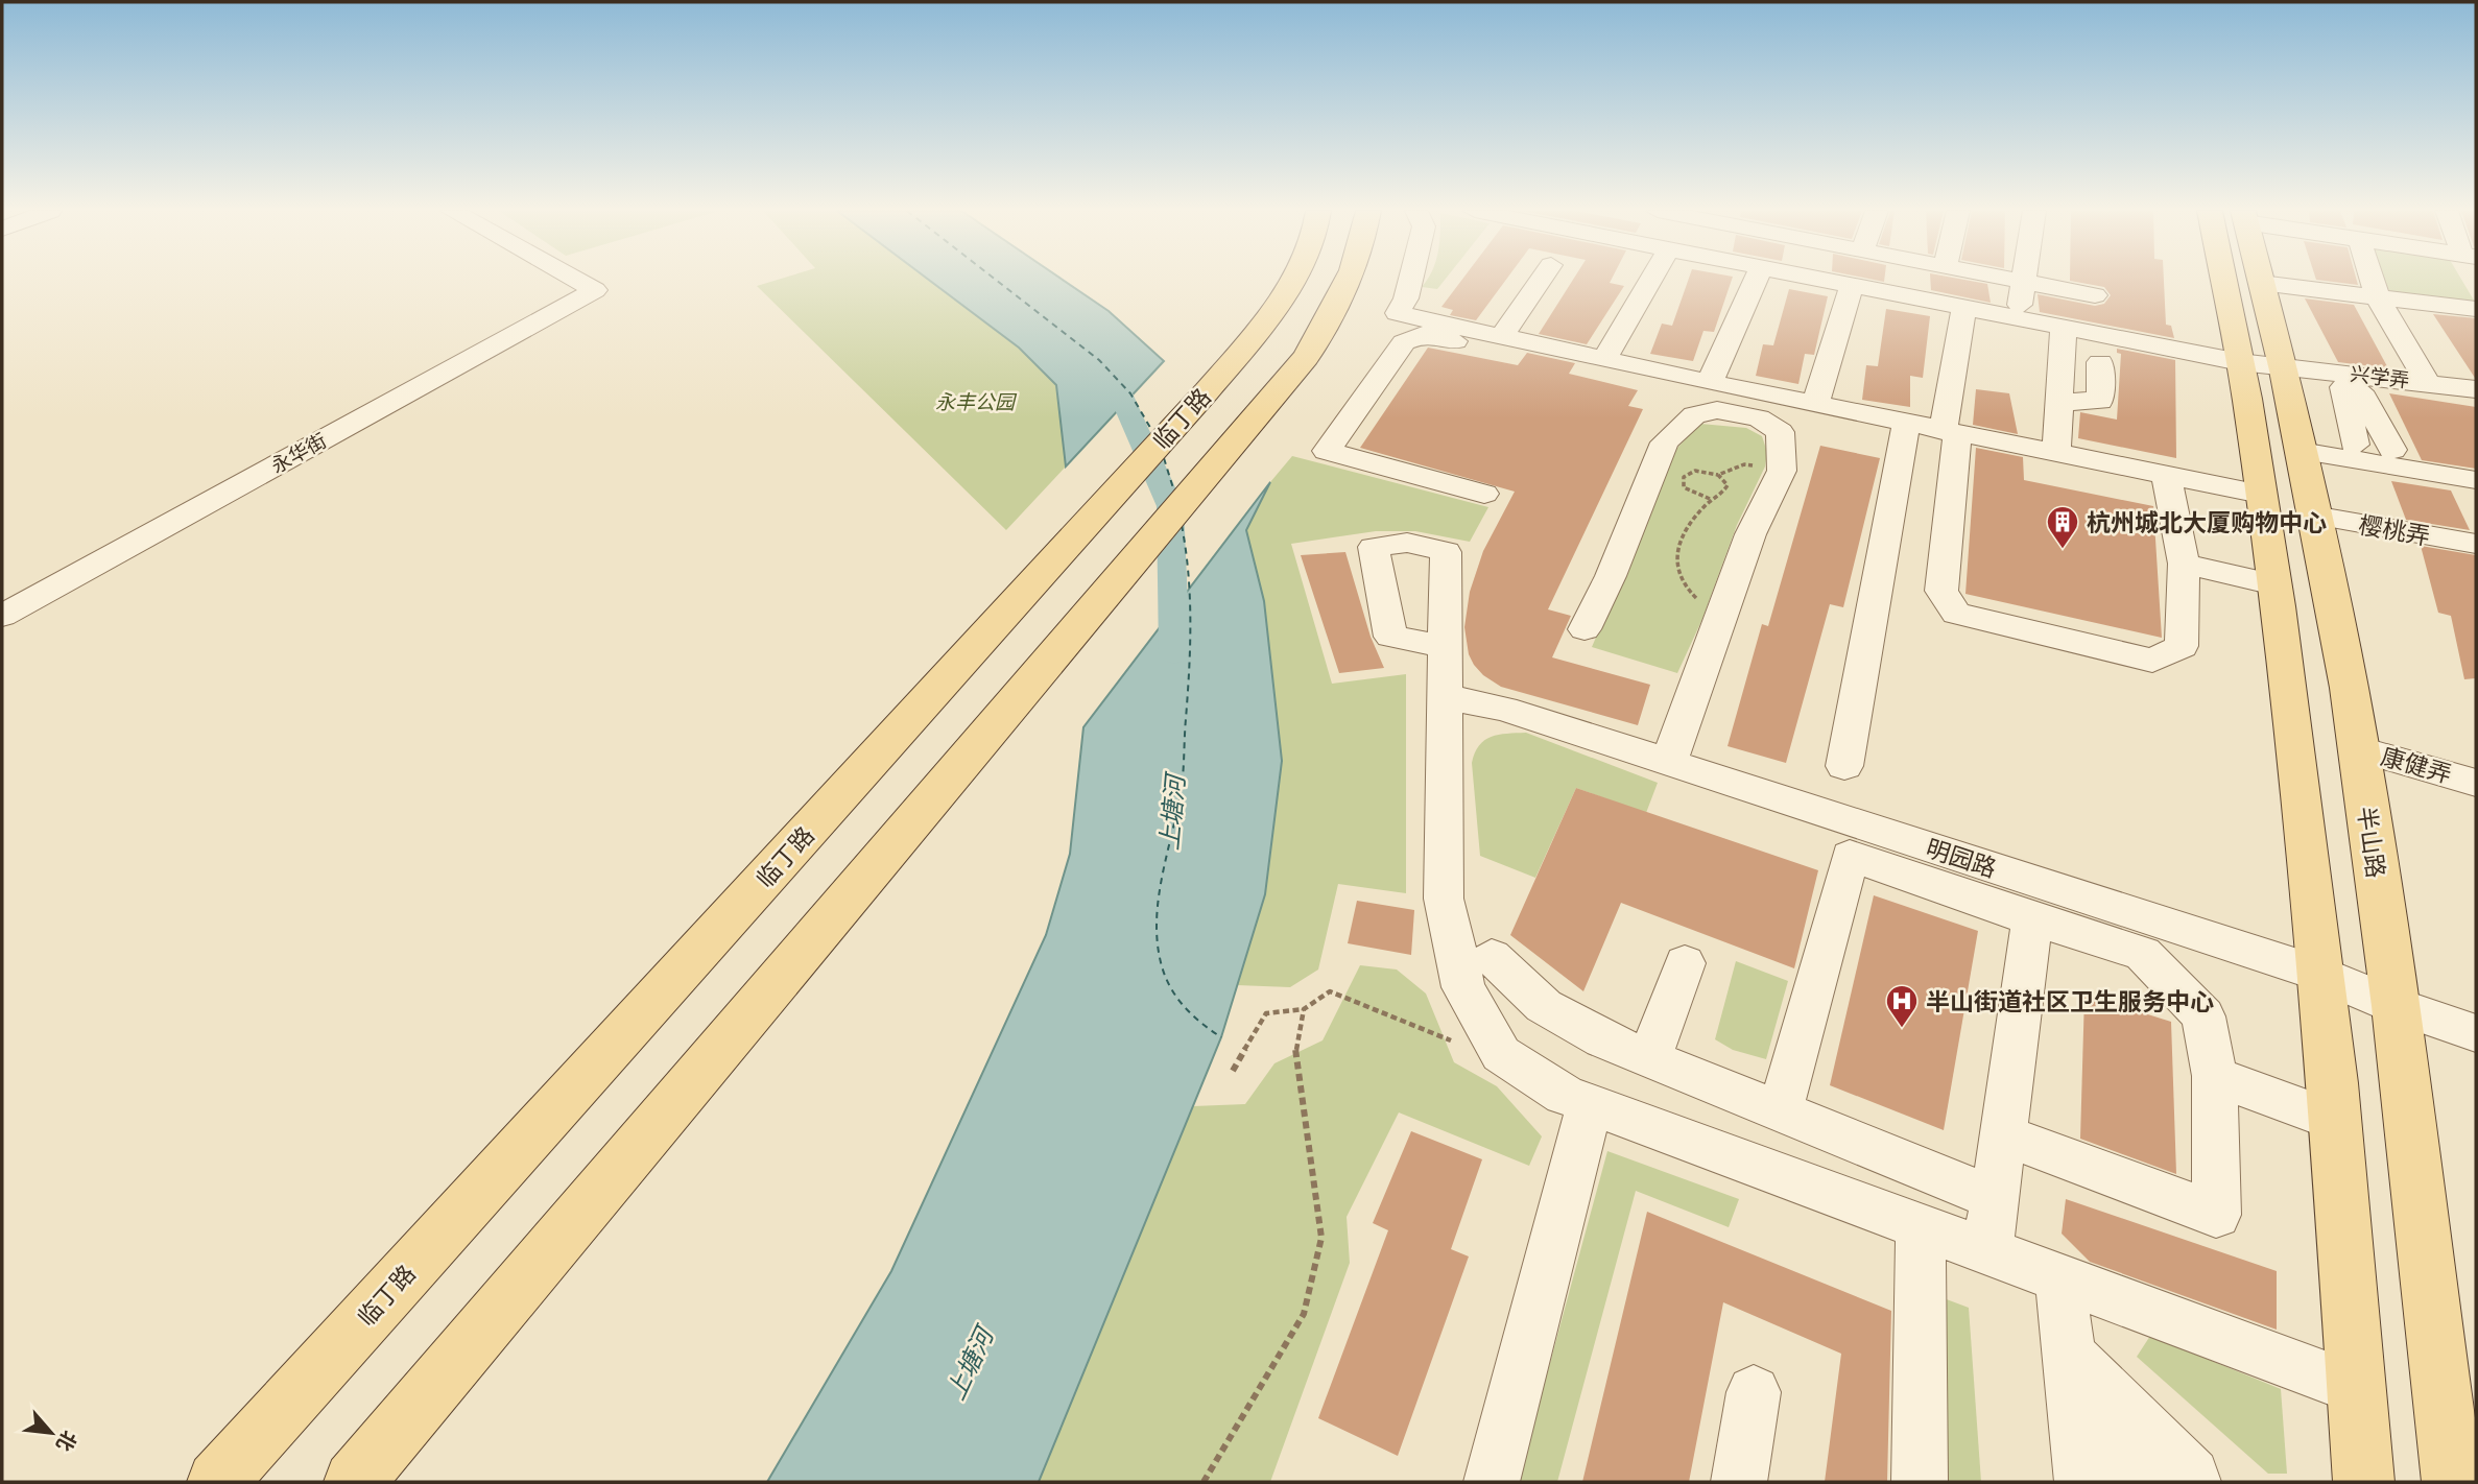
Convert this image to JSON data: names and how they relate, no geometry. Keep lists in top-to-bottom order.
{
  "streets": {
    "main road": ["临丁路", "半山路"],
    "street": [
      "兴学弄",
      "永华街",
      "樱桃弄",
      "康健弄",
      "明园路"
    ]
  },
  "crossings": [
    ["兴学弄", "半山路"],
    ["樱桃弄", "半山路"],
    ["康健弄", "半山路"],
    ["半山路", "明园路"]
  ],
  "water": ["上塘河"],
  "parks": ["永丰公园"],
  "places": {
    "building": ["杭州城北大厦购物中心"],
    "hospital": ["半山街道社区卫生服务中心"]
  },
  "north": "bottom right"
}
